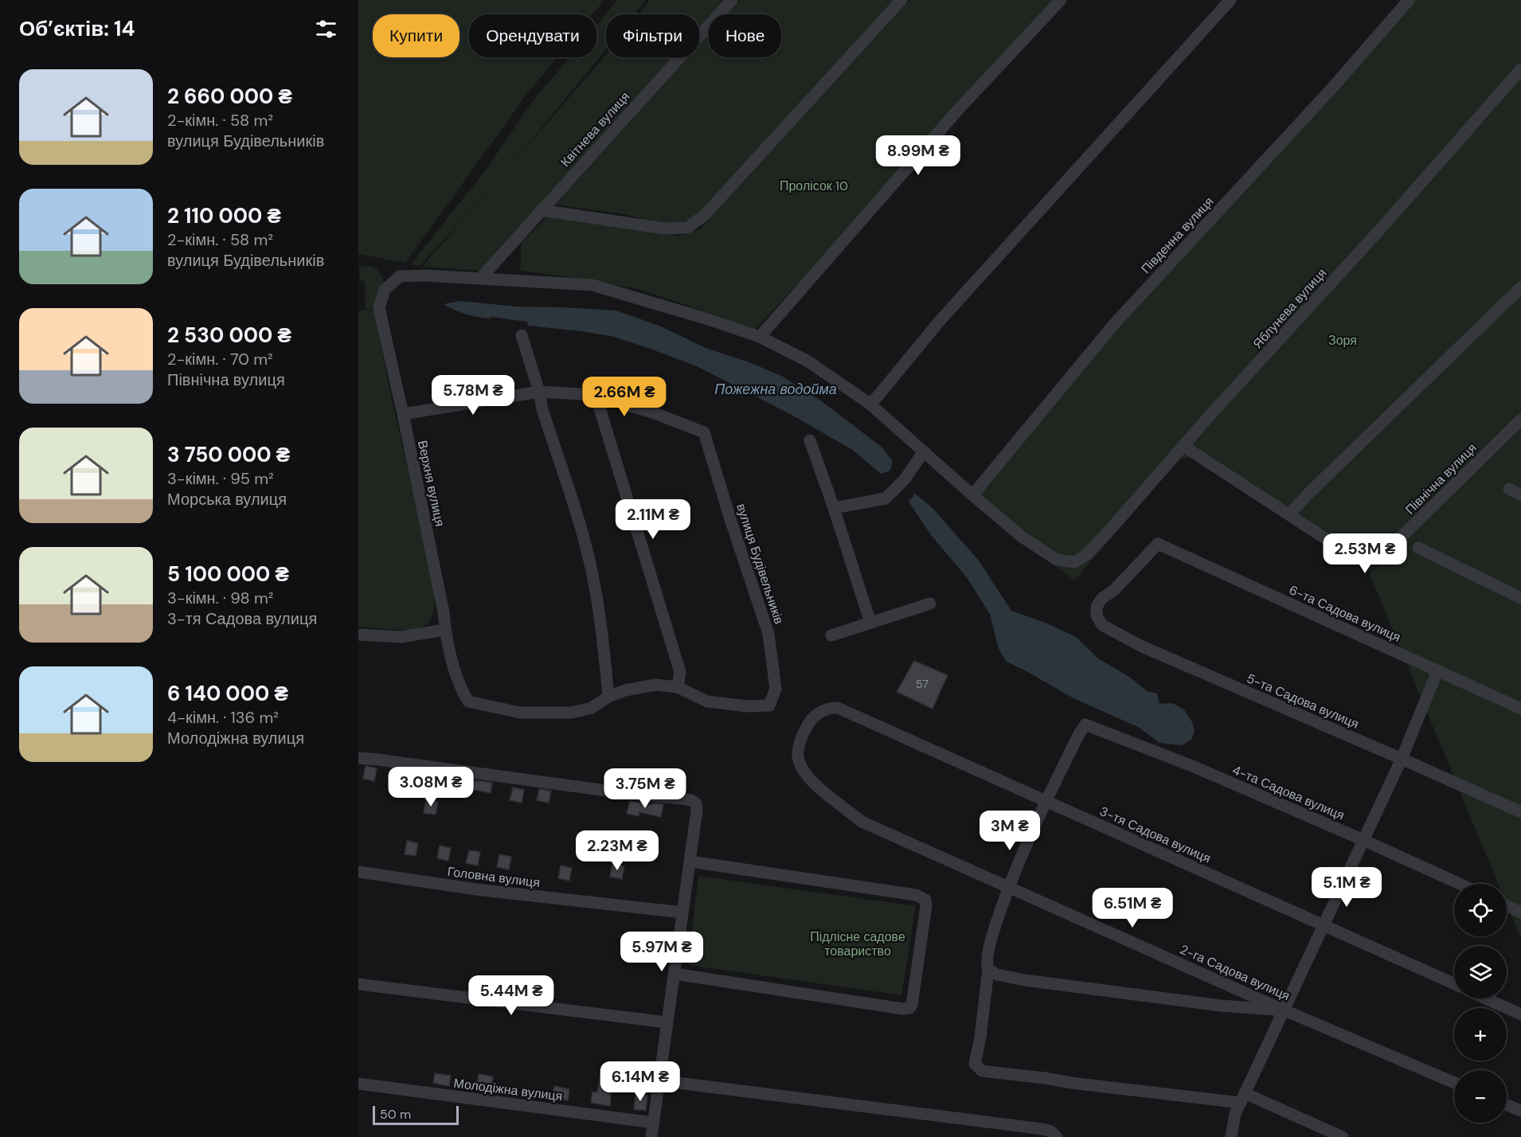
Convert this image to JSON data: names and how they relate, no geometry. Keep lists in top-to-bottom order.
{
  "streets": {
    "street": [
      "Квітнева вулиця",
      "Південна вулиця",
      "Яблунева вулиця",
      "Північна вулиця",
      "Верхня вулиця",
      "вулиця Будівельників",
      "6-та Садова вулиця",
      "5-та Садова вулиця",
      "4-та Садова вулиця",
      "3-тя Садова вулиця",
      "Головна вулиця",
      "2-га Садова вулиця",
      "Молодіжна вулиця"
    ]
  },
  "crossings": [
    ["Квітнева вулиця", "Верхня вулиця"],
    ["Південна вулиця", "Яблунева вулиця"],
    ["Яблунева вулиця", "Північна вулиця"],
    ["6-та Садова вулиця", "5-та Садова вулиця"],
    ["4-та Садова вулиця", "3-тя Садова вулиця"],
    ["3-тя Садова вулиця", "2-га Садова вулиця"]
  ],
  "water": ["Пожежна водойма"],
  "parks": ["Пролісок 10", "Зоря", "Підлісне садове товариство"],
  "house_numbers": ["57"],
  "scale_bar": "50 m",
  "page": {
    "heading": "Об’єктів: 14",
    "chip": [
      "Купити",
      "Орендувати",
      "Фільтри",
      "Нове"
    ],
    "list": [
      {
        "name": "2 660 000 ₴",
        "note": "2-кімн. · 58 m² · вулиця Будівельників"
      },
      {
        "name": "2 110 000 ₴",
        "note": "2-кімн. · 58 m² · вулиця Будівельників"
      },
      {
        "name": "2 530 000 ₴",
        "note": "2-кімн. · 70 m² · Північна вулиця"
      },
      {
        "name": "3 750 000 ₴",
        "note": "3-кімн. · 95 m² · Морська вулиця"
      },
      {
        "name": "5 100 000 ₴",
        "note": "3-кімн. · 98 m² · 3-тя Садова вулиця"
      },
      {
        "name": "6 140 000 ₴",
        "note": "4-кімн. · 136 m² · Молодіжна вулиця"
      }
    ],
    "price": [
      "8.99M ₴",
      "5.78M ₴",
      "2.66M ₴",
      "2.11M ₴",
      "2.53M ₴",
      "3.08M ₴",
      "3.75M ₴",
      "3M ₴",
      "2.23M ₴",
      "5.1M ₴",
      "6.51M ₴",
      "5.97M ₴",
      "5.44M ₴",
      "6.14M ₴"
    ],
    "map_buttons": ["+", "−"],
    "scale": "50 m"
  }
}
